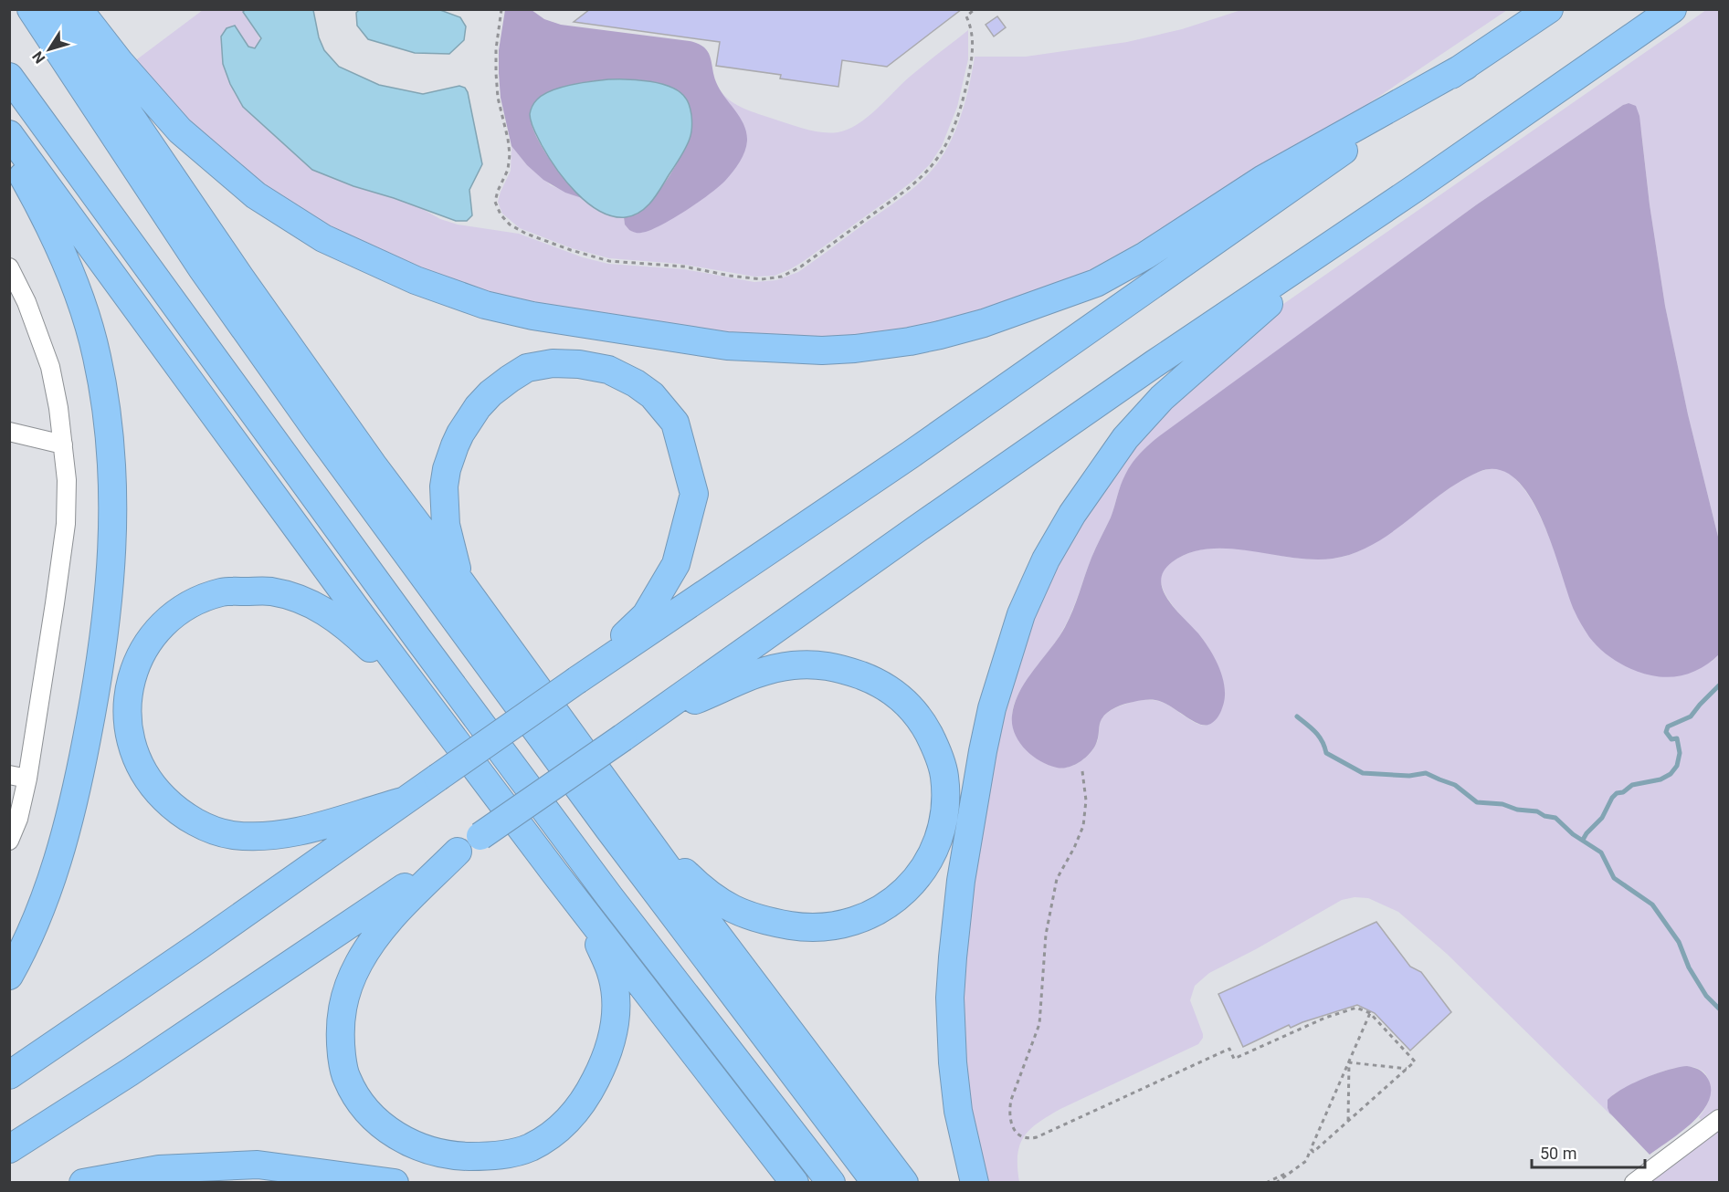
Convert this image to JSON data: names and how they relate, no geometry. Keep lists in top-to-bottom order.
{
  "scale_bar": "50 m",
  "north": "bottom left"
}
